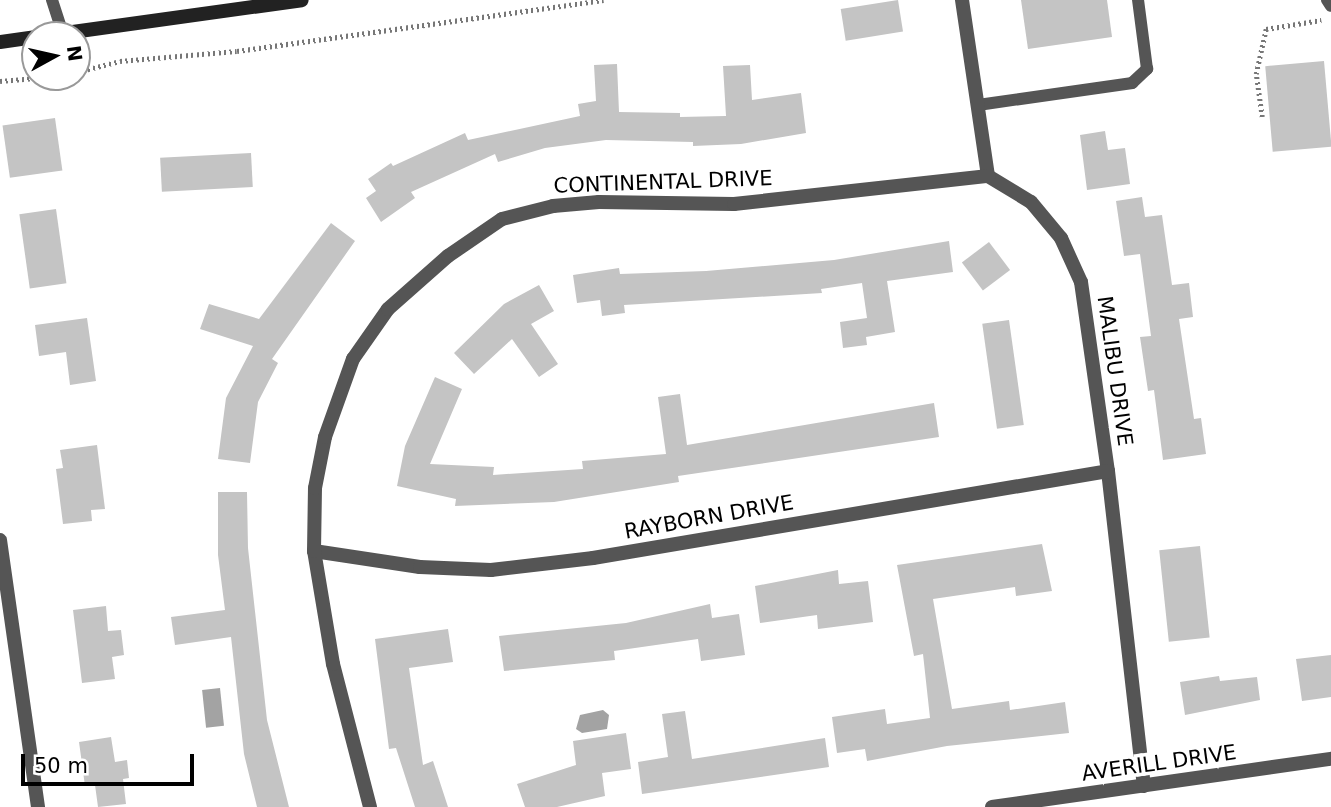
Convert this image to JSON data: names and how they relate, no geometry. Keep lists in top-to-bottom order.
{
  "streets": {
    "street": [
      "CONTINENTAL DRIVE",
      "MALIBU DRIVE",
      "RAYBORN DRIVE",
      "AVERILL DRIVE"
    ]
  },
  "crossings": [
    ["CONTINENTAL DRIVE", "MALIBU DRIVE"],
    ["CONTINENTAL DRIVE", "RAYBORN DRIVE"],
    ["MALIBU DRIVE", "RAYBORN DRIVE"],
    ["MALIBU DRIVE", "AVERILL DRIVE"]
  ],
  "scale_bar": "50 m",
  "north": "right"
}
